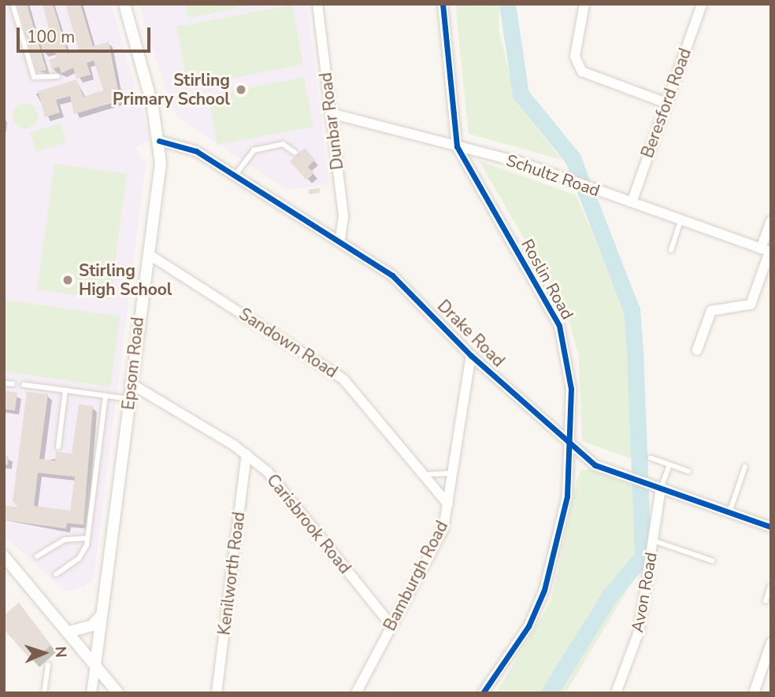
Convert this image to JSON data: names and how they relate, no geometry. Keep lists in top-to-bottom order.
{
  "streets": {
    "street": [
      "Beresford Road",
      "Dunbar Road",
      "Schultz Road",
      "Roslin Road",
      "Drake Road",
      "Sandown Road",
      "Epsom Road",
      "Carisbrook Road",
      "Kenilworth Road",
      "Bamburgh Road",
      "Avon Road"
    ]
  },
  "crossings": [
    ["Beresford Road", "Schultz Road"],
    ["Dunbar Road", "Schultz Road"],
    ["Dunbar Road", "Drake Road"],
    ["Schultz Road", "Roslin Road"],
    ["Roslin Road", "Drake Road"],
    ["Drake Road", "Epsom Road"],
    ["Drake Road", "Bamburgh Road"],
    ["Drake Road", "Avon Road"],
    ["Sandown Road", "Epsom Road"],
    ["Sandown Road", "Bamburgh Road"],
    ["Epsom Road", "Carisbrook Road"],
    ["Carisbrook Road", "Kenilworth Road"],
    ["Carisbrook Road", "Bamburgh Road"]
  ],
  "places": ["Stirling Primary School", "Stirling High School"],
  "scale_bar": "100 m",
  "north": "right"
}
